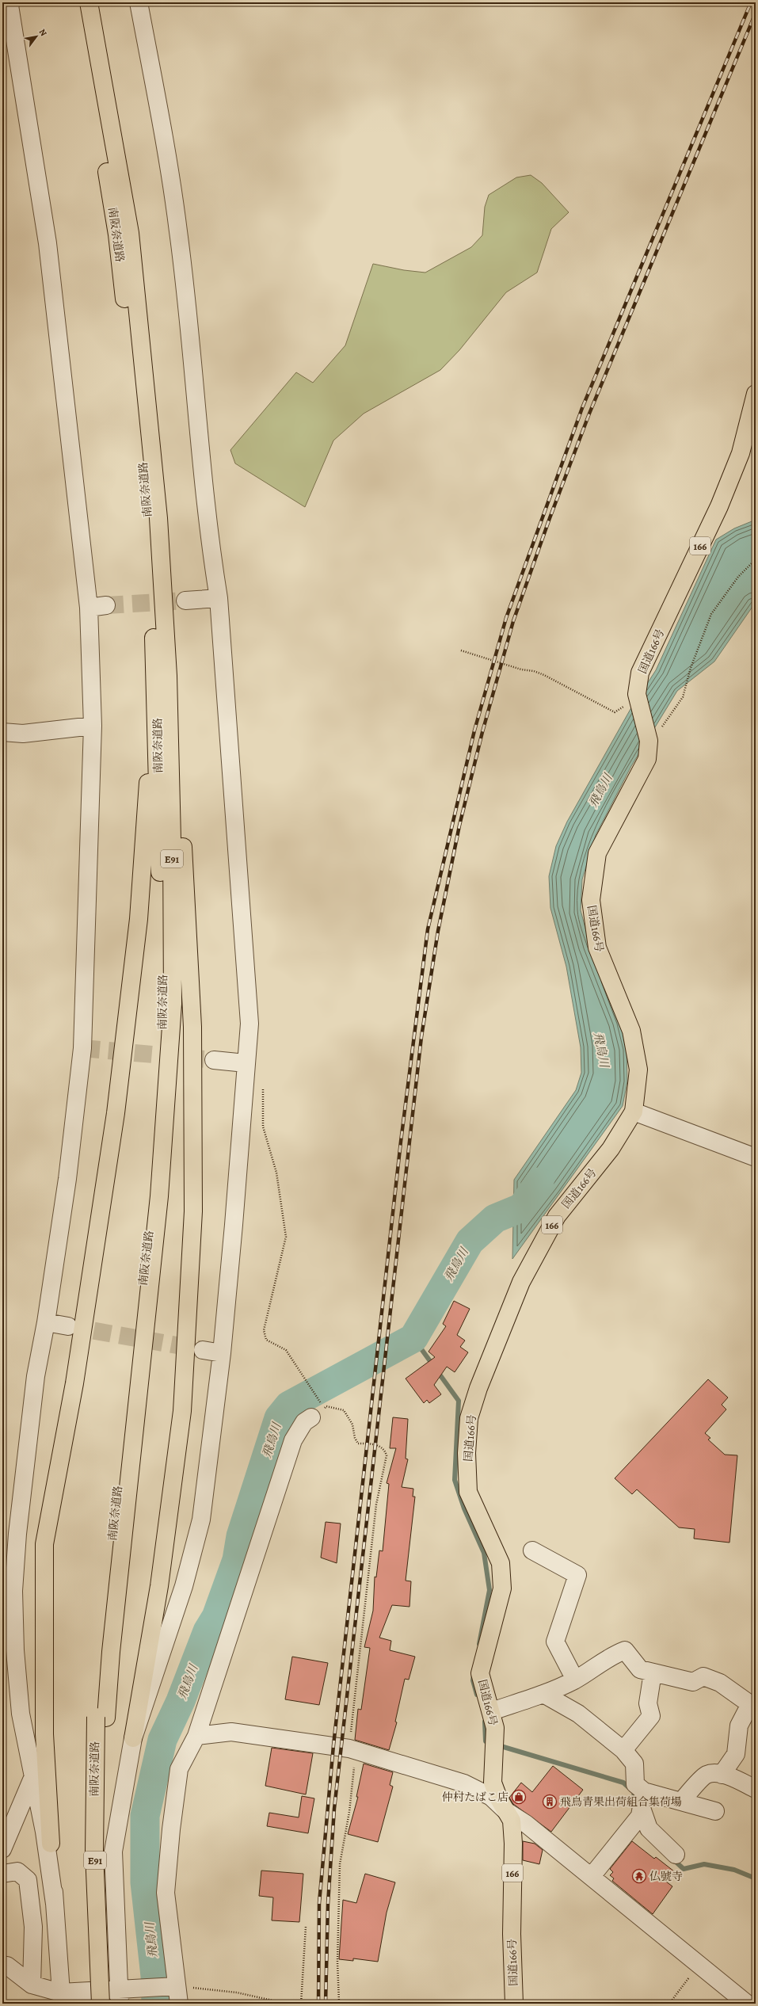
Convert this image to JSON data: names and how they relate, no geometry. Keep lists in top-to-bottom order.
{
  "streets": {
    "highway": [
      "南阪奈道路",
      "166",
      "国道166号",
      "E91"
    ]
  },
  "water": ["飛鳥川"],
  "places": {
    "shop": ["仲村たばこ店"],
    "building": ["飛鳥青果出荷組合集荷場"],
    "temple": ["仏號寺"]
  },
  "north": "top right"
}
